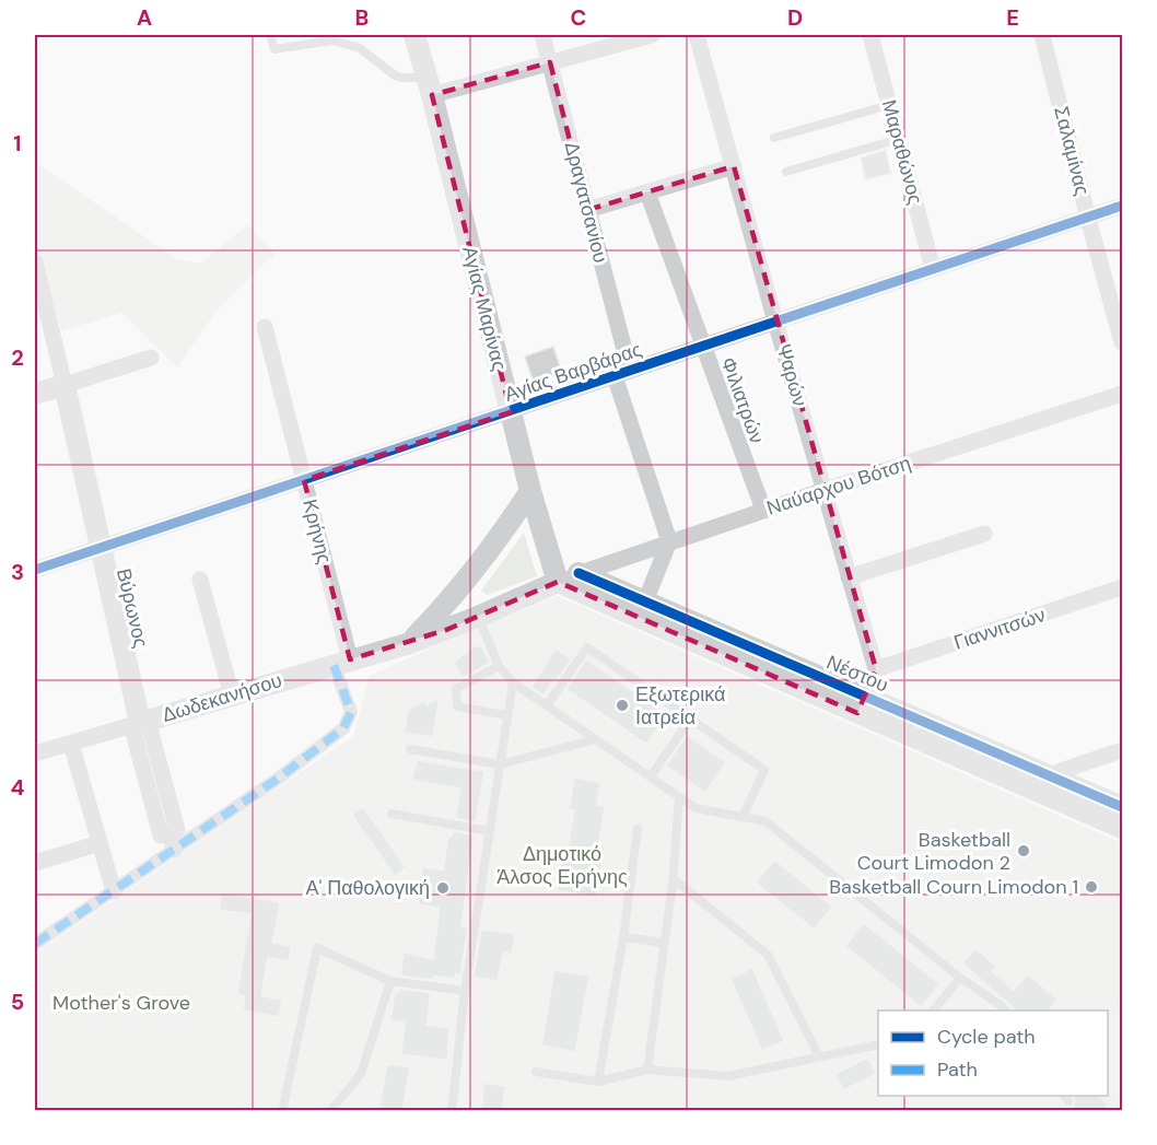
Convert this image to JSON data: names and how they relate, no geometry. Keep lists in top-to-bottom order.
{
  "streets": {
    "street": [
      "Σαλαμίνας",
      "Μαραθώνος",
      "Δραγατσανίου",
      "Αγίας Μαρίνας",
      "Αγίας Βαρβάρας",
      "Ψαρών",
      "Φιλιατρών",
      "Ναύαρχου Βότση",
      "Κρήνης",
      "Βύρωνος",
      "Γιαννιτσών",
      "Νέστου",
      "Δωδεκανήσου"
    ]
  },
  "crossings": [
    ["Σαλαμίνας", "Αγίας Βαρβάρας"],
    ["Μαραθώνος", "Αγίας Βαρβάρας"],
    ["Δραγατσανίου", "Αγίας Βαρβάρας"],
    ["Δραγατσανίου", "Ναύαρχου Βότση"],
    ["Αγίας Μαρίνας", "Αγίας Βαρβάρας"],
    ["Αγίας Μαρίνας", "Ναύαρχου Βότση"],
    ["Αγίας Μαρίνας", "Νέστου"],
    ["Αγίας Μαρίνας", "Δωδεκανήσου"],
    ["Αγίας Βαρβάρας", "Ψαρών"],
    ["Αγίας Βαρβάρας", "Φιλιατρών"],
    ["Αγίας Βαρβάρας", "Κρήνης"],
    ["Αγίας Βαρβάρας", "Βύρωνος"],
    ["Ψαρών", "Ναύαρχου Βότση"],
    ["Ψαρών", "Γιαννιτσών"],
    ["Φιλιατρών", "Ναύαρχου Βότση"],
    ["Ναύαρχου Βότση", "Νέστου"],
    ["Ναύαρχου Βότση", "Δωδεκανήσου"],
    ["Κρήνης", "Δωδεκανήσου"],
    ["Βύρωνος", "Δωδεκανήσου"],
    ["Νέστου", "Δωδεκανήσου"]
  ],
  "parks": ["Δημοτικό Άλσος Ειρήνης", "Mother's Grove"],
  "places": [
    "Εξωτερικά Ιατρεία",
    "Basketball Court Limodon 2",
    "Basketball Courn Limodon 1",
    "Α' Παθολογική"
  ],
  "legend": ["Cycle path", "Path"],
  "grid": {
    "columns": [
      "A",
      "B",
      "C",
      "D",
      "E"
    ],
    "rows": [
      "1",
      "2",
      "3",
      "4",
      "5"
    ]
  }
}
